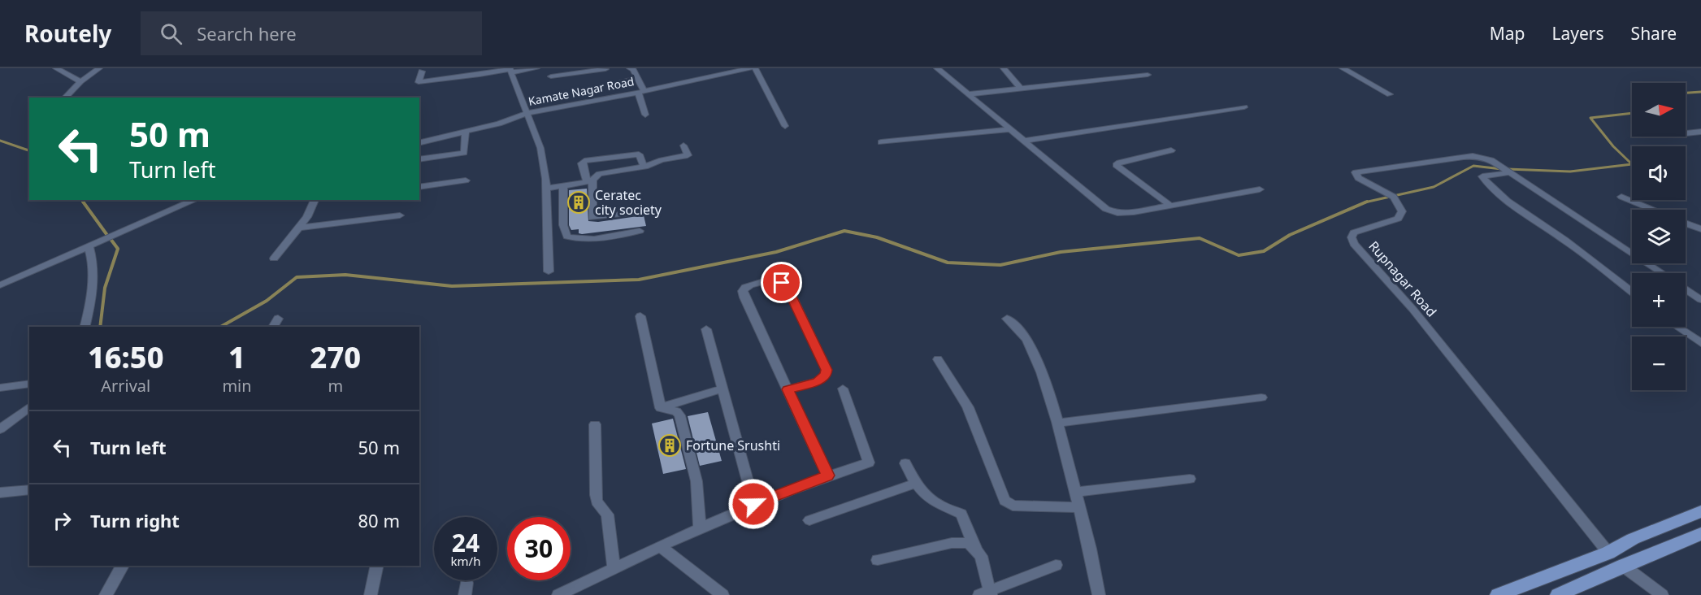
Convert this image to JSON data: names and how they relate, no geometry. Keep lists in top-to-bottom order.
{
  "streets": {
    "street": ["Kamate Nagar Road", "Rupnagar Road"]
  },
  "places": {
    "building": ["Ceratec city society", "Fortune Srushti"]
  },
  "north": "right",
  "page": {
    "header": "Routely",
    "search": "Search here",
    "nav": ["Map", "Layers", "Share"],
    "map_buttons": ["+", "−"],
    "turn": ["50 m", "Turn left"],
    "eta": [
      "16:50",
      "Arrival",
      "1",
      "min",
      "270",
      "m"
    ],
    "list": [
      {
        "name": "Turn left",
        "value": "50 m"
      },
      {
        "name": "Turn right",
        "value": "80 m"
      }
    ],
    "speed": "24 km/h",
    "limit": "30"
  }
}
